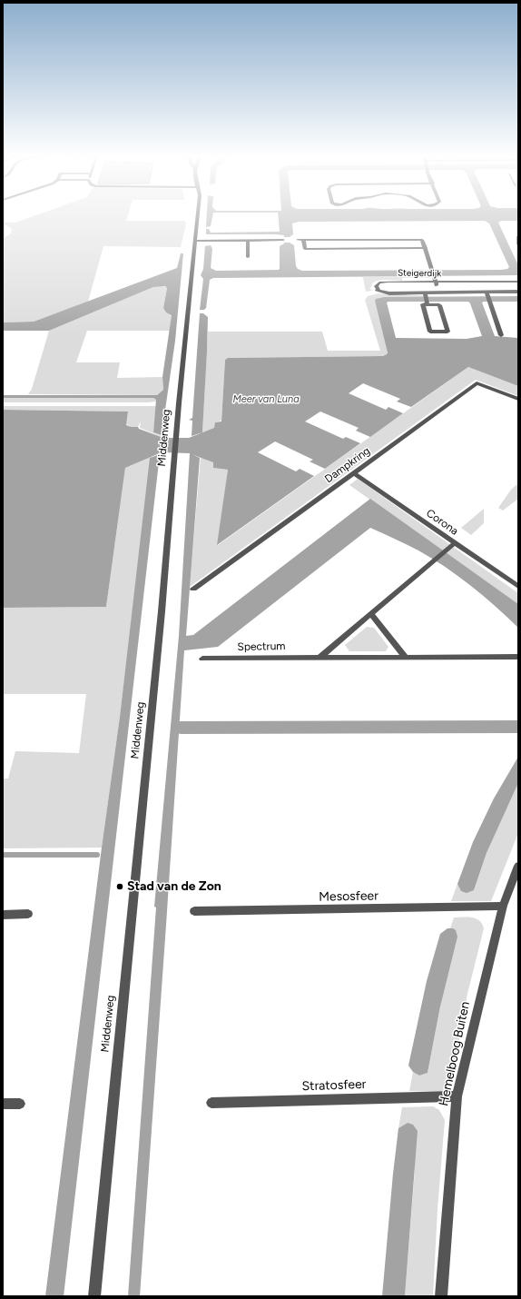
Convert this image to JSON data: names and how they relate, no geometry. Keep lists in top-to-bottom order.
{
  "streets": {
    "street": [
      "Steigerdijk",
      "Middenweg",
      "Dampkring",
      "Corona",
      "Spectrum",
      "Mesosfeer",
      "Hemelboog Buiten",
      "Stratosfeer"
    ]
  },
  "crossings": [
    ["Dampkring", "Corona"],
    ["Mesosfeer", "Hemelboog Buiten"],
    ["Hemelboog Buiten", "Stratosfeer"]
  ],
  "water": ["Meer van Luna"],
  "places": ["Stad van de Zon"]
}
